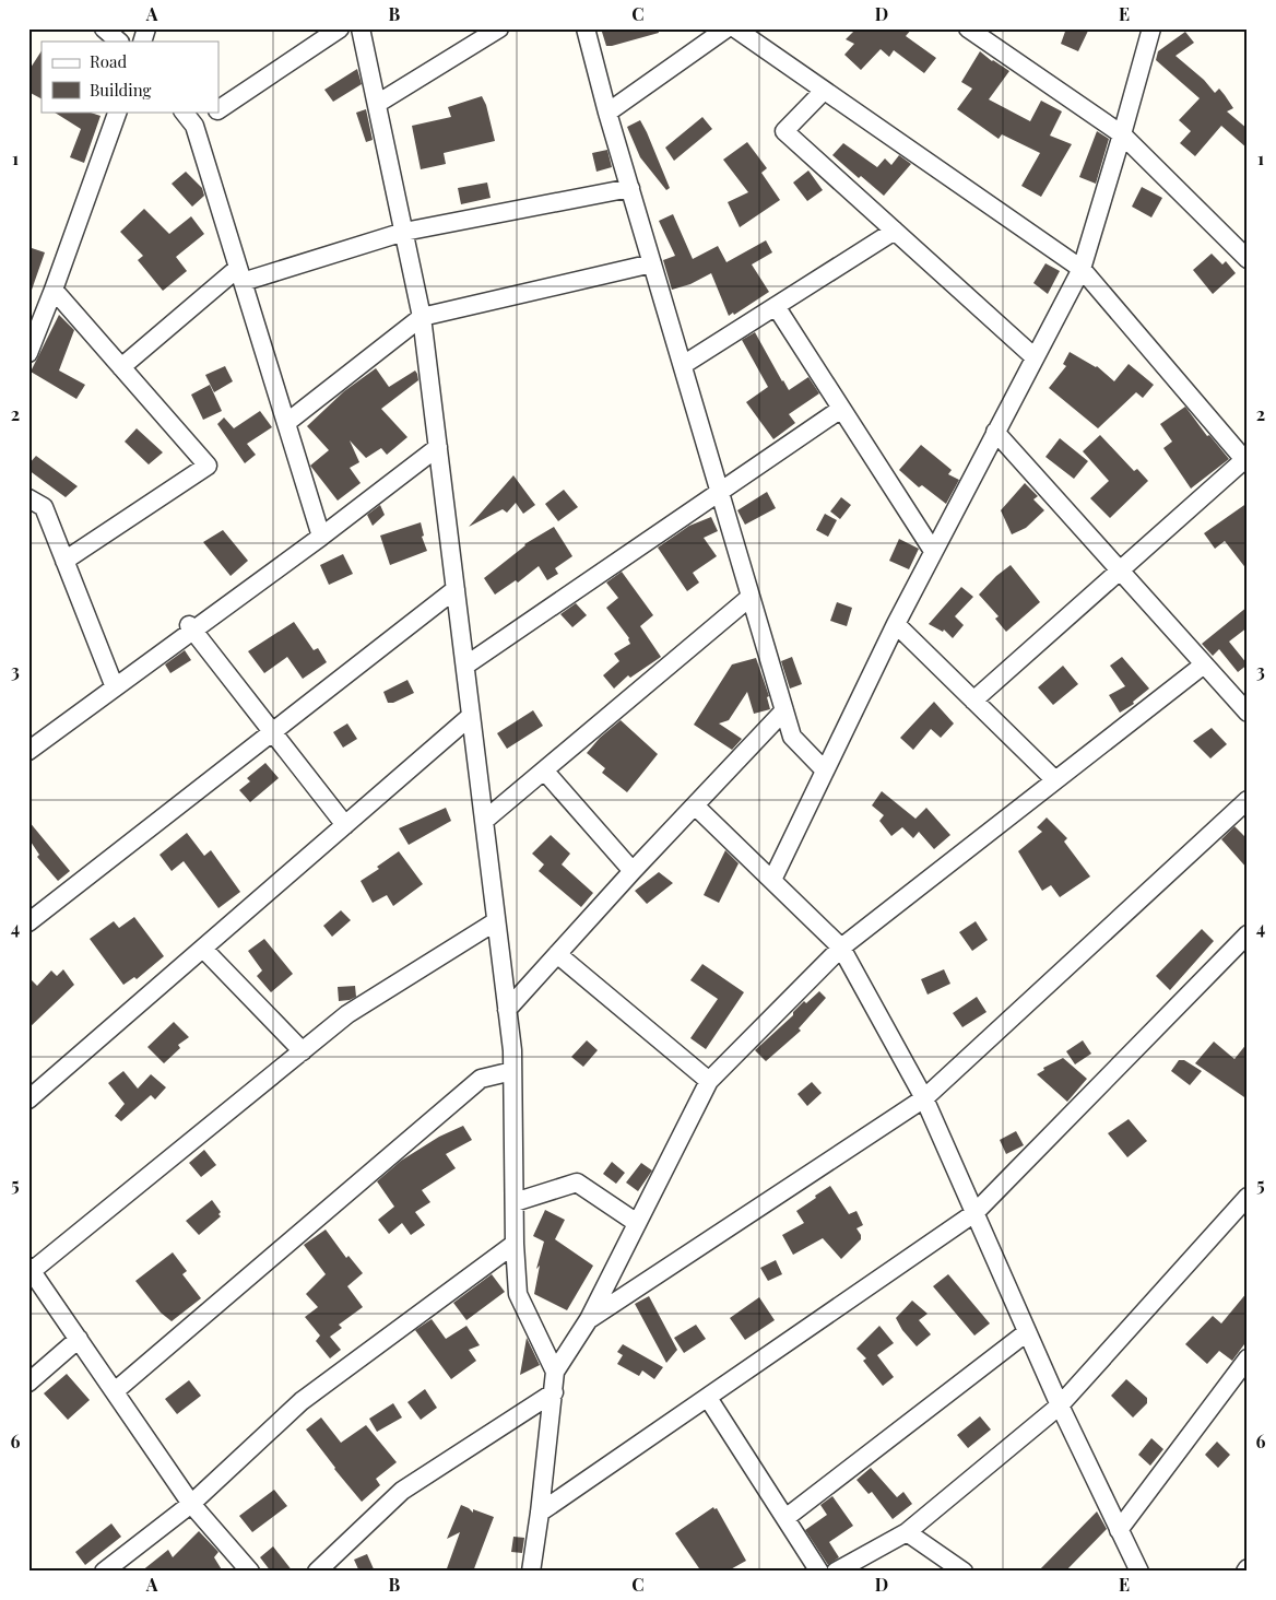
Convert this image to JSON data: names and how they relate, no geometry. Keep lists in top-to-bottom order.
{
  "legend": ["Road", "Building"],
  "grid": {
    "columns": [
      "A",
      "B",
      "C",
      "D",
      "E"
    ],
    "rows": [
      "1",
      "2",
      "3",
      "4",
      "5",
      "6"
    ]
  }
}
